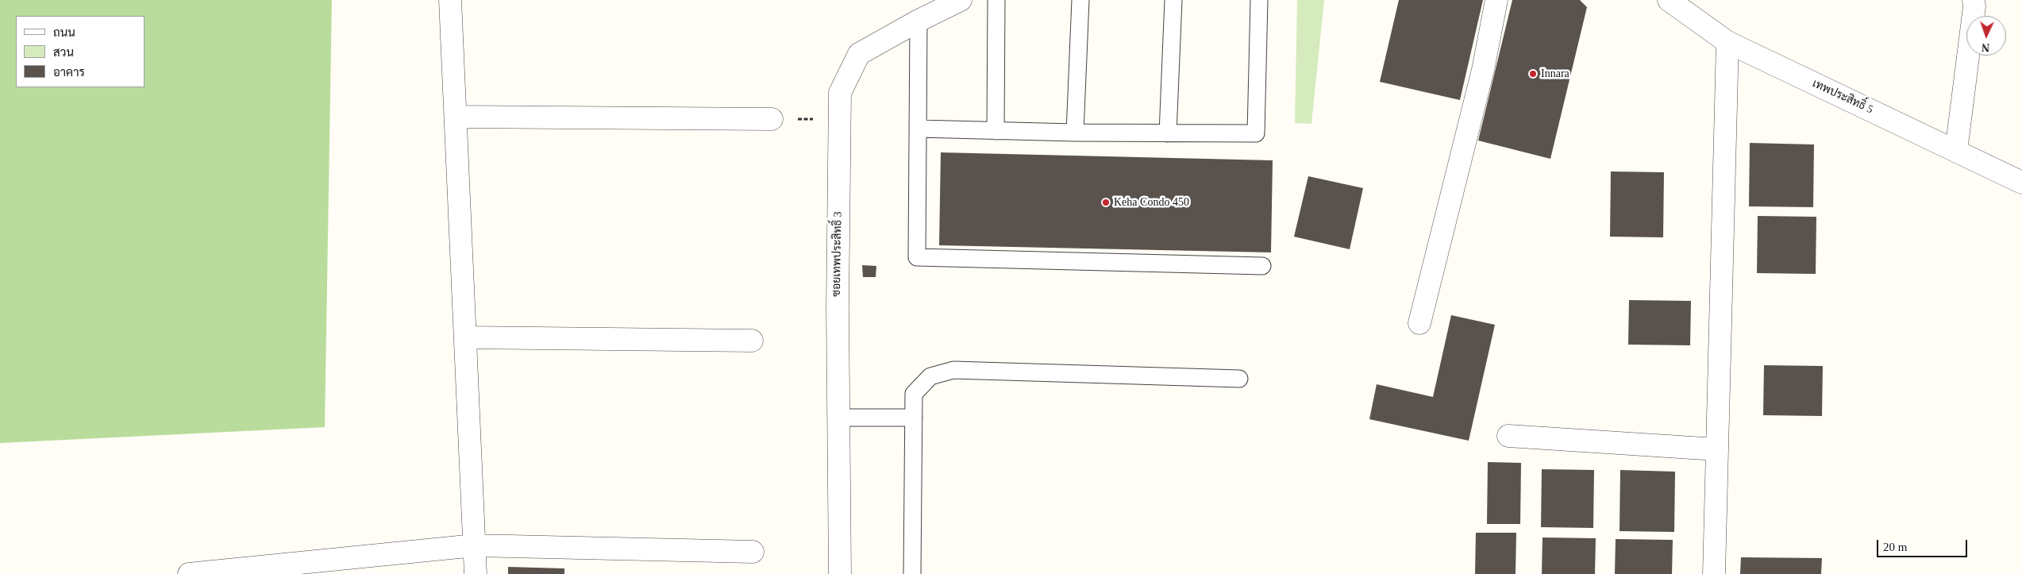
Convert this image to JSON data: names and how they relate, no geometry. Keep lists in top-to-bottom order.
{
  "streets": {
    "street": ["เทพประสิทธิ์ 5", "ซอยเทพประสิทธิ์ 3"]
  },
  "places": ["Innara", "Keha Condo 450"],
  "legend": ["ถนน", "สวน", "อาคาร"],
  "scale_bar": "20 m",
  "north": "bottom"
}
